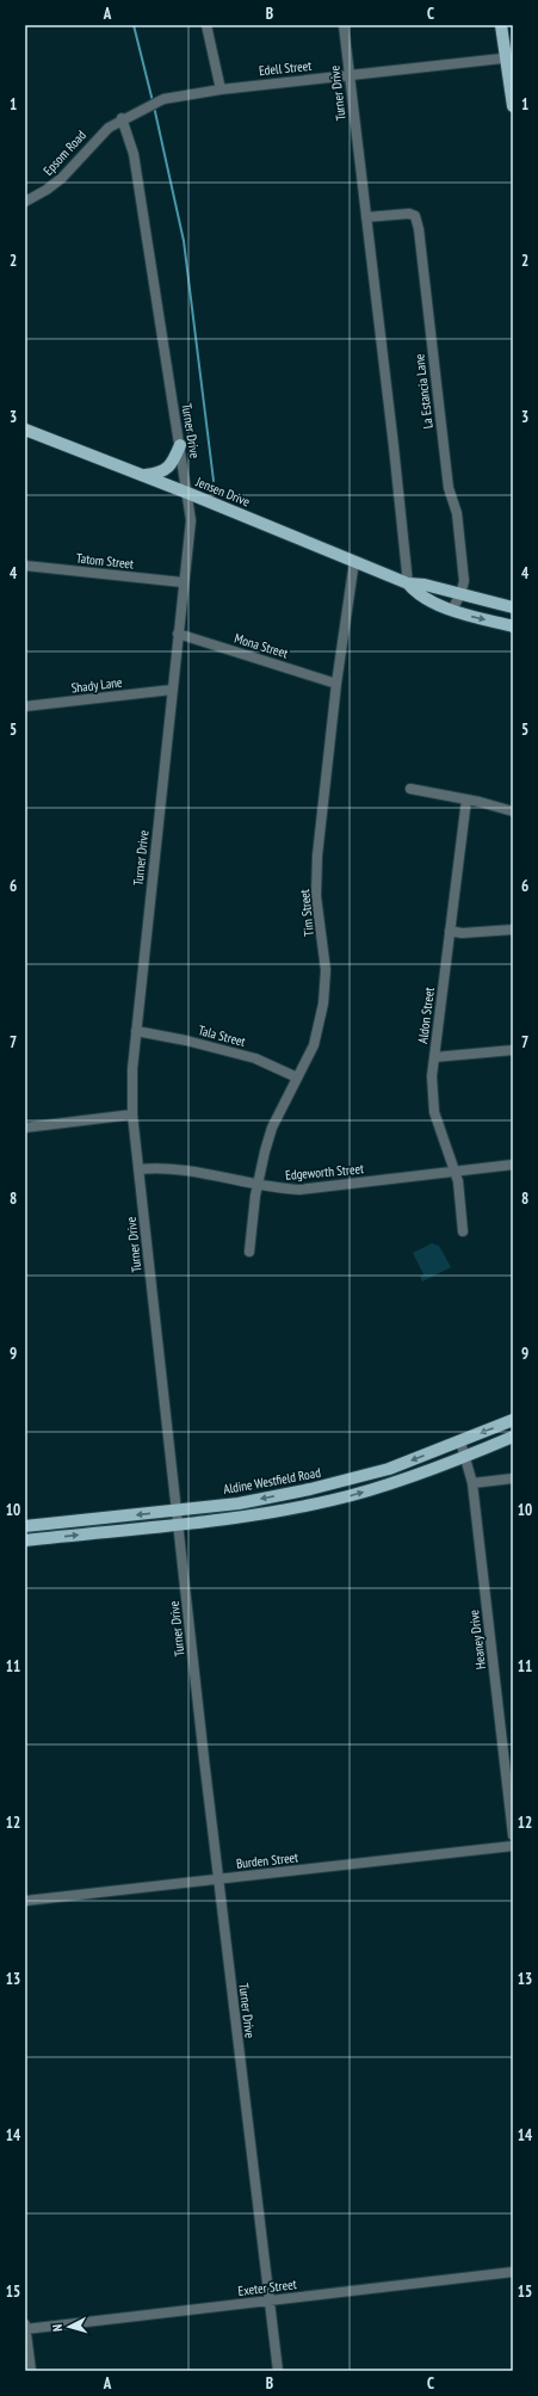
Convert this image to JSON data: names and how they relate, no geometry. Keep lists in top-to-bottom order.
{
  "streets": {
    "main road": ["Jensen Drive", "Aldine Westfield Road"],
    "street": [
      "Edell Street",
      "Turner Drive",
      "Epsom Road",
      "La Estancia Lane",
      "Tatom Street",
      "Mona Street",
      "Shady Lane",
      "Tim Street",
      "Aldon Street",
      "Tala Street",
      "Edgeworth Street",
      "Heaney Drive",
      "Burden Street",
      "Exeter Street"
    ]
  },
  "crossings": [
    ["Edell Street", "Turner Drive"],
    ["Edell Street", "Epsom Road"],
    ["Turner Drive", "Epsom Road"],
    ["Turner Drive", "La Estancia Lane"],
    ["Turner Drive", "Jensen Drive"],
    ["Turner Drive", "Tatom Street"],
    ["Turner Drive", "Mona Street"],
    ["Turner Drive", "Shady Lane"],
    ["Turner Drive", "Tala Street"],
    ["Turner Drive", "Edgeworth Street"],
    ["Turner Drive", "Aldine Westfield Road"],
    ["Turner Drive", "Burden Street"],
    ["Turner Drive", "Exeter Street"],
    ["La Estancia Lane", "Jensen Drive"],
    ["Jensen Drive", "Tim Street"],
    ["Mona Street", "Tim Street"],
    ["Tim Street", "Tala Street"],
    ["Tim Street", "Edgeworth Street"],
    ["Aldon Street", "Edgeworth Street"],
    ["Aldine Westfield Road", "Heaney Drive"]
  ],
  "north": "left",
  "grid": {
    "columns": ["A", "B", "C"],
    "rows": [
      "1",
      "2",
      "3",
      "4",
      "5",
      "6",
      "7",
      "8",
      "9",
      "10",
      "11",
      "12",
      "13",
      "14",
      "15"
    ]
  }
}
